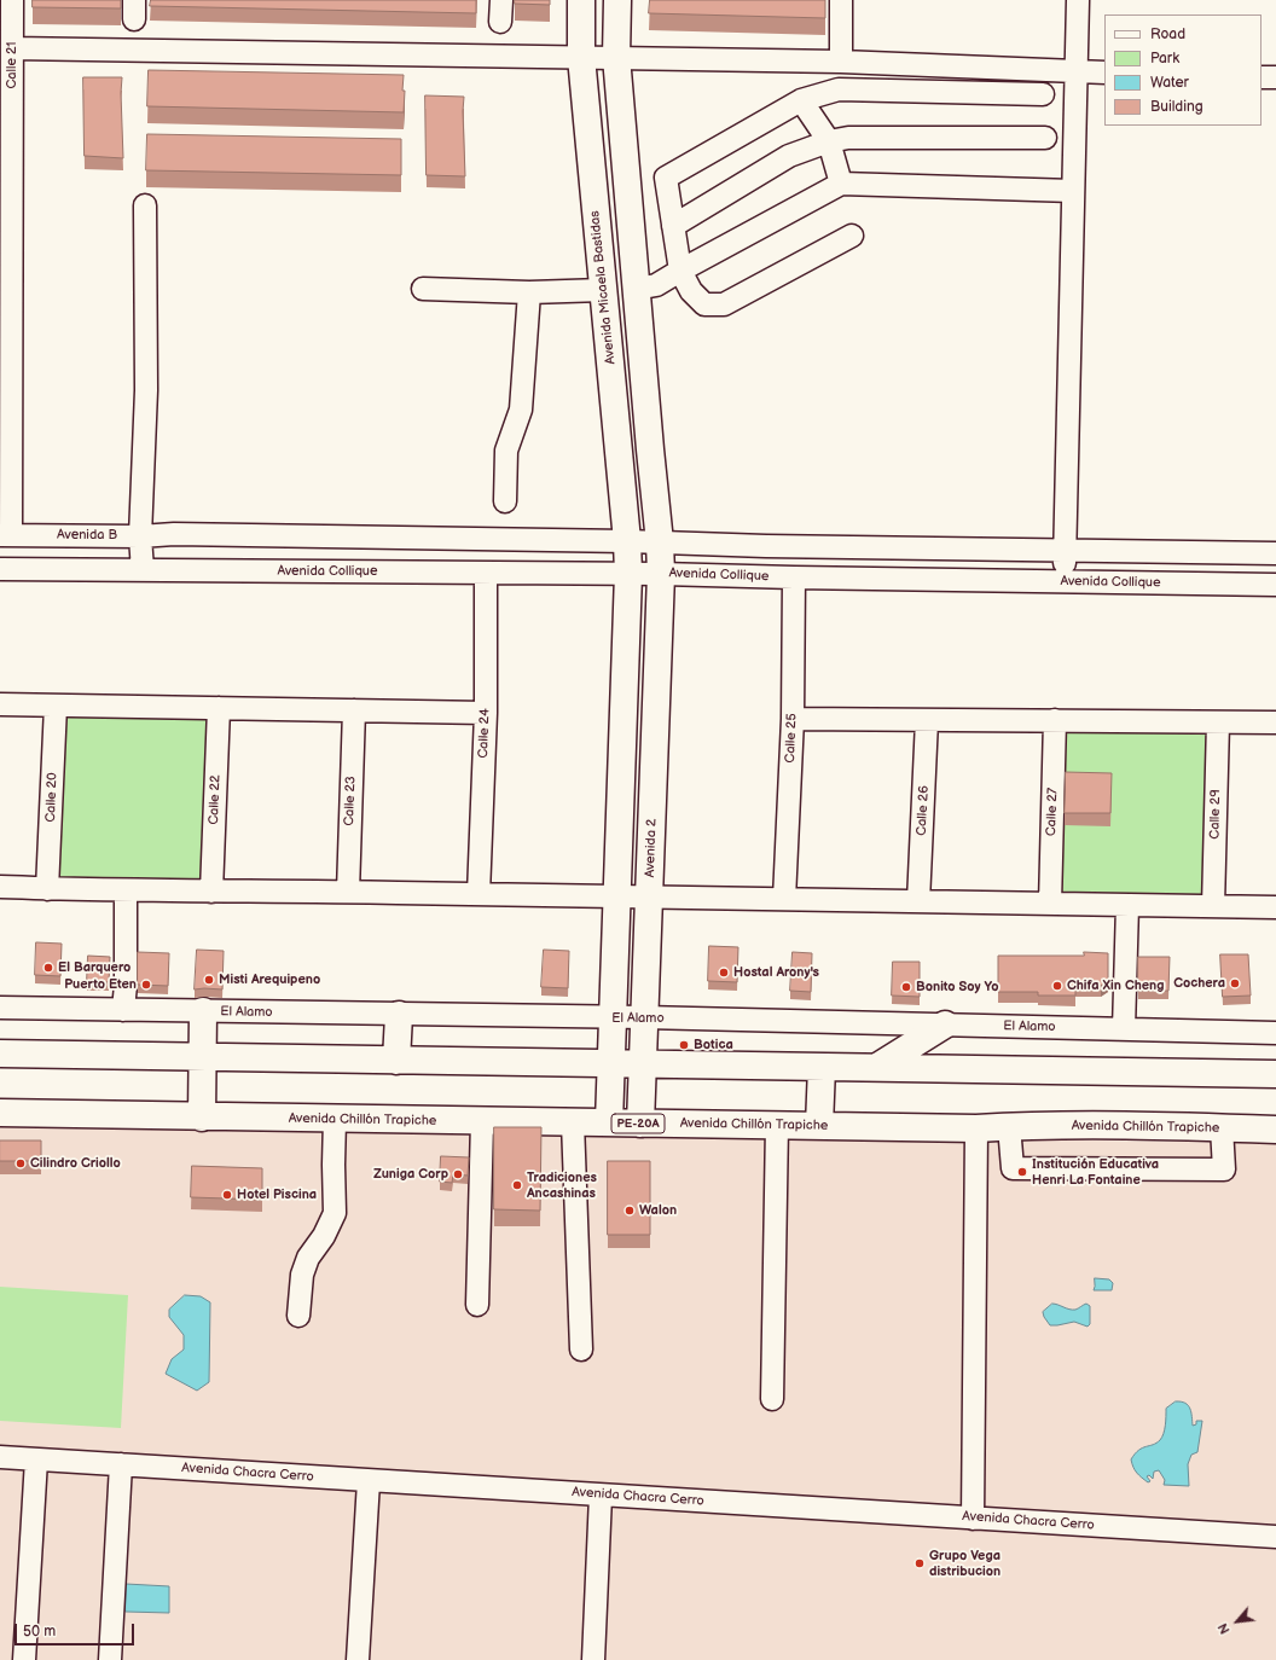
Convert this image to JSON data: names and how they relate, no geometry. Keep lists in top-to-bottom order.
{
  "streets": {
    "main road": [
      "Avenida Micaela Bastidas",
      "Avenida 2",
      "Avenida Chillón Trapiche",
      "PE-20A"
    ],
    "street": [
      "Calle 21",
      "Avenida B",
      "Avenida Collique",
      "Calle 24",
      "Calle 25",
      "Calle 20",
      "Calle 22",
      "Calle 23",
      "Calle 26",
      "Calle 27",
      "Calle 29",
      "El Alamo",
      "Avenida Chacra Cerro"
    ]
  },
  "crossings": [
    ["Calle 21", "Avenida B"],
    ["Avenida Micaela Bastidas", "Avenida B"],
    ["Avenida Micaela Bastidas", "Avenida Collique"],
    ["Avenida Collique", "Calle 24"],
    ["Avenida Collique", "Calle 25"],
    ["Avenida Collique", "Avenida 2"],
    ["Avenida 2", "El Alamo"],
    ["Avenida 2", "Avenida Chillón Trapiche"]
  ],
  "places": [
    "El Barquero",
    "Hostal Arony's",
    "Misti Arequipeno",
    "Cochera",
    "Puerto Eten",
    "Chifa Xin Cheng",
    "Bonito Soy Yo",
    "Botica",
    "Cilindro Criollo",
    "Institución Educativa Henri La Fontaine",
    "Zuniga Corp",
    "Tradiciones Ancashinas",
    "Hotel Piscina",
    "Walon",
    "Grupo Vega distribucion"
  ],
  "legend": [
    "Road",
    "Park",
    "Water",
    "Building"
  ],
  "scale_bar": "50 m",
  "north": "bottom left"
}
